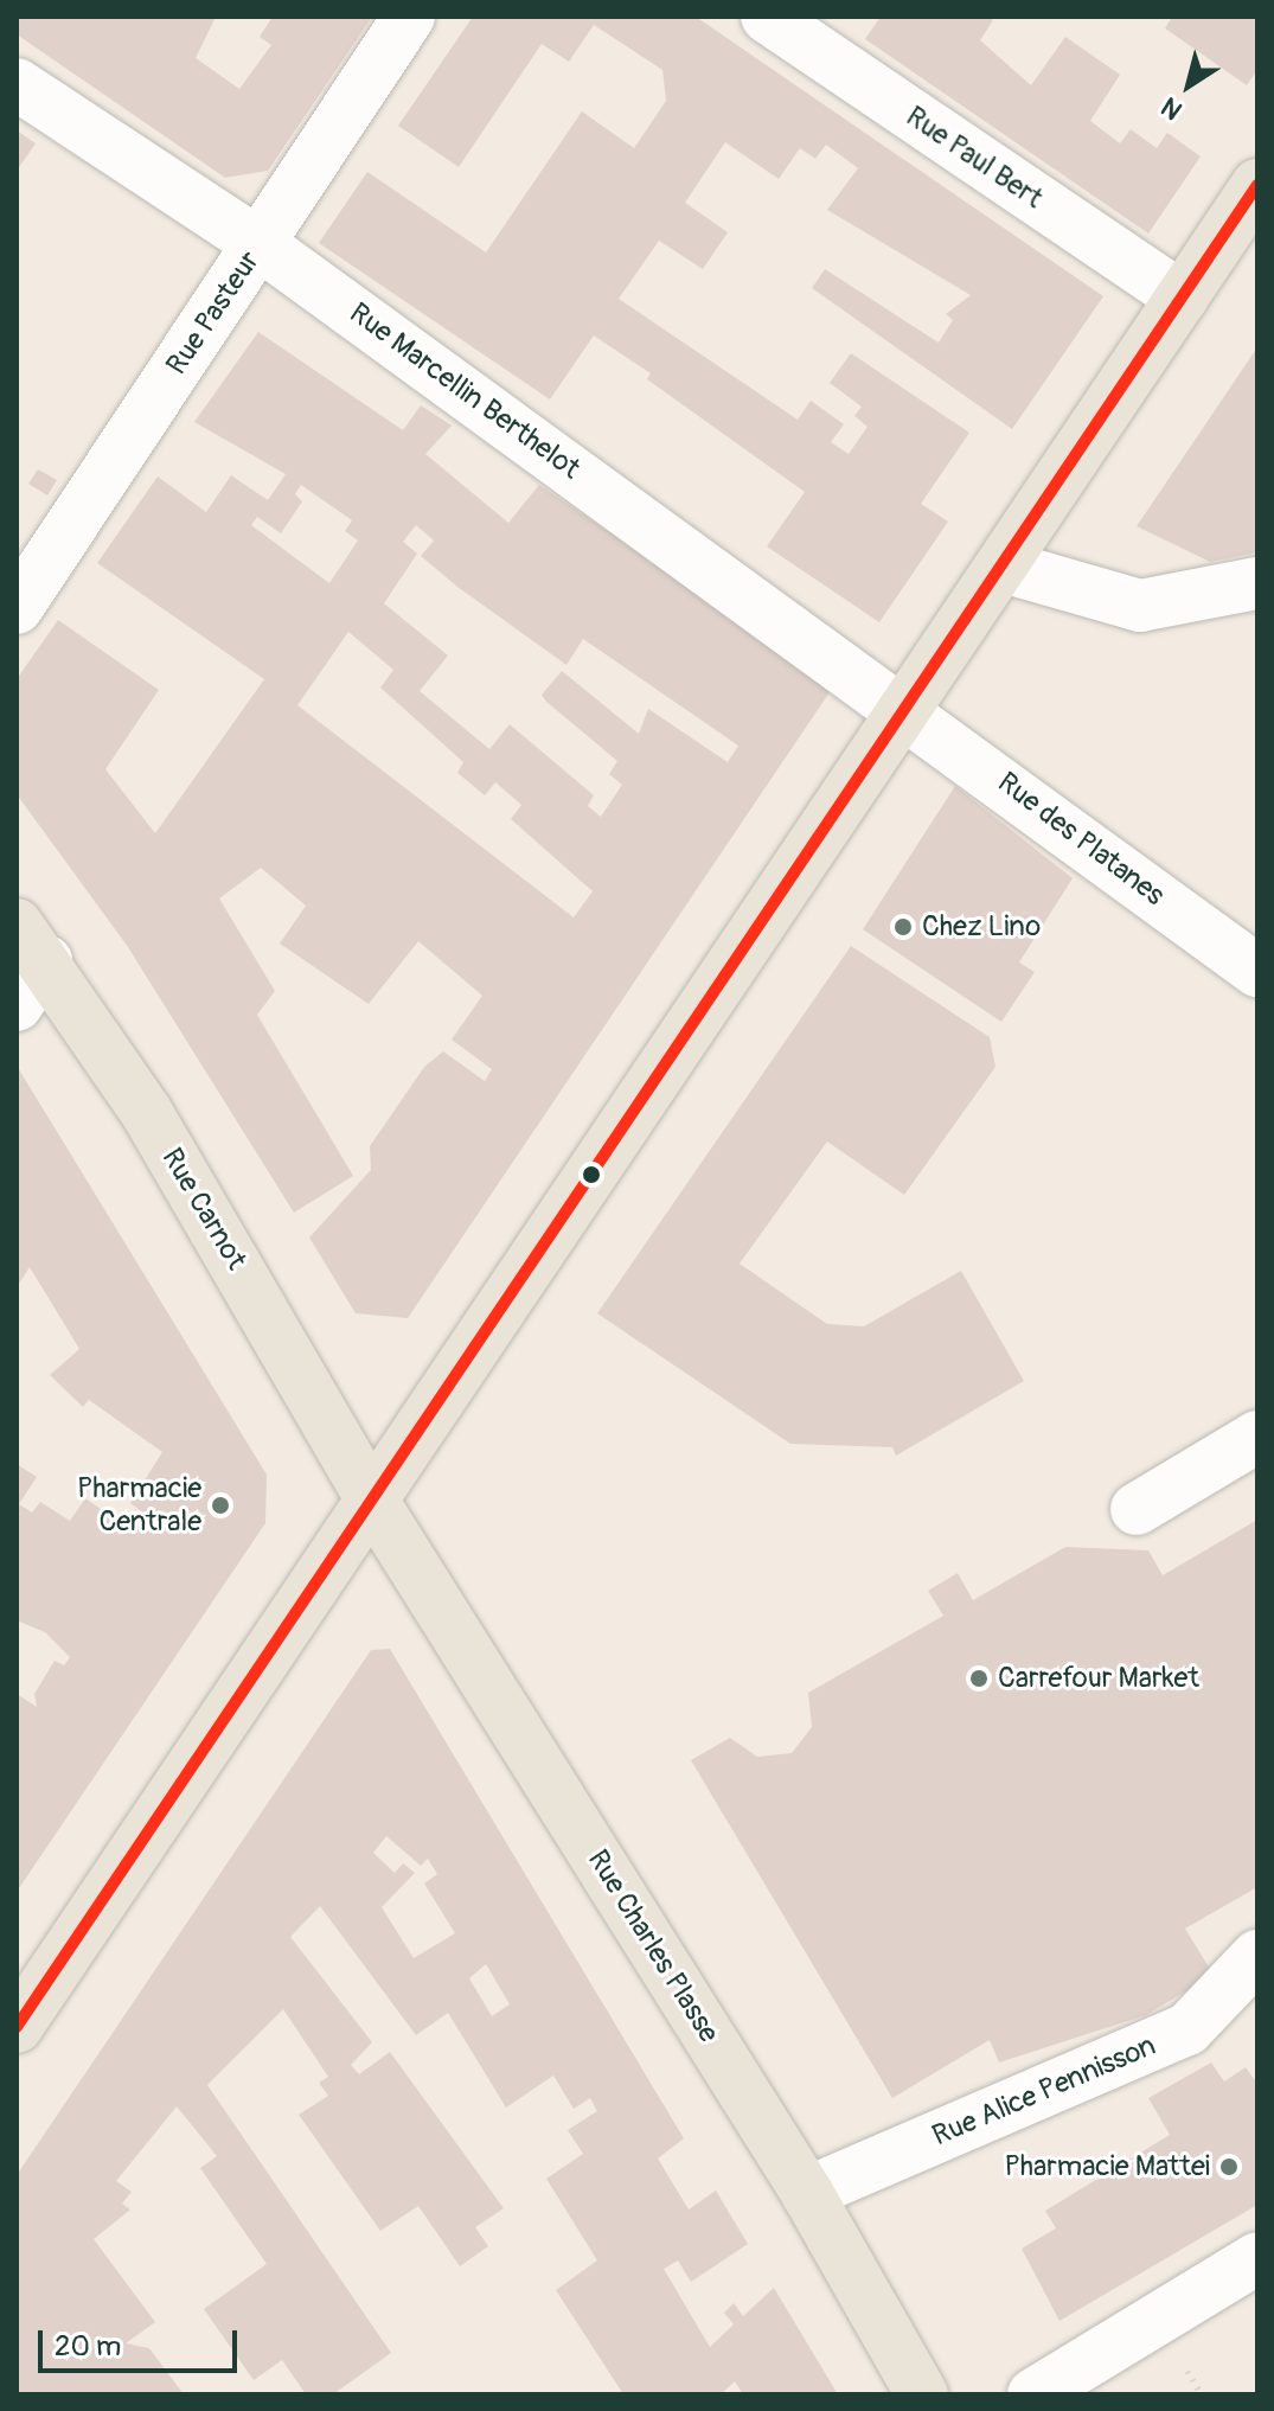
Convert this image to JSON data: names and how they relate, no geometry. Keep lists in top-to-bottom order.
{
  "streets": {
    "main road": ["Rue Carnot", "Rue Charles Plasse"],
    "street": [
      "Rue Paul Bert",
      "Rue Pasteur",
      "Rue Marcellin Berthelot",
      "Rue des Platanes",
      "Rue Alice Pennisson"
    ]
  },
  "crossings": [
    ["Rue Pasteur", "Rue Marcellin Berthelot"],
    ["Rue Marcellin Berthelot", "Rue des Platanes"],
    ["Rue Carnot", "Rue Charles Plasse"],
    ["Rue Charles Plasse", "Rue Alice Pennisson"]
  ],
  "places": [
    "Chez Lino",
    "Pharmacie Centrale",
    "Carrefour Market",
    "Pharmacie Mattei"
  ],
  "scale_bar": "20 m",
  "north": "bottom left"
}
